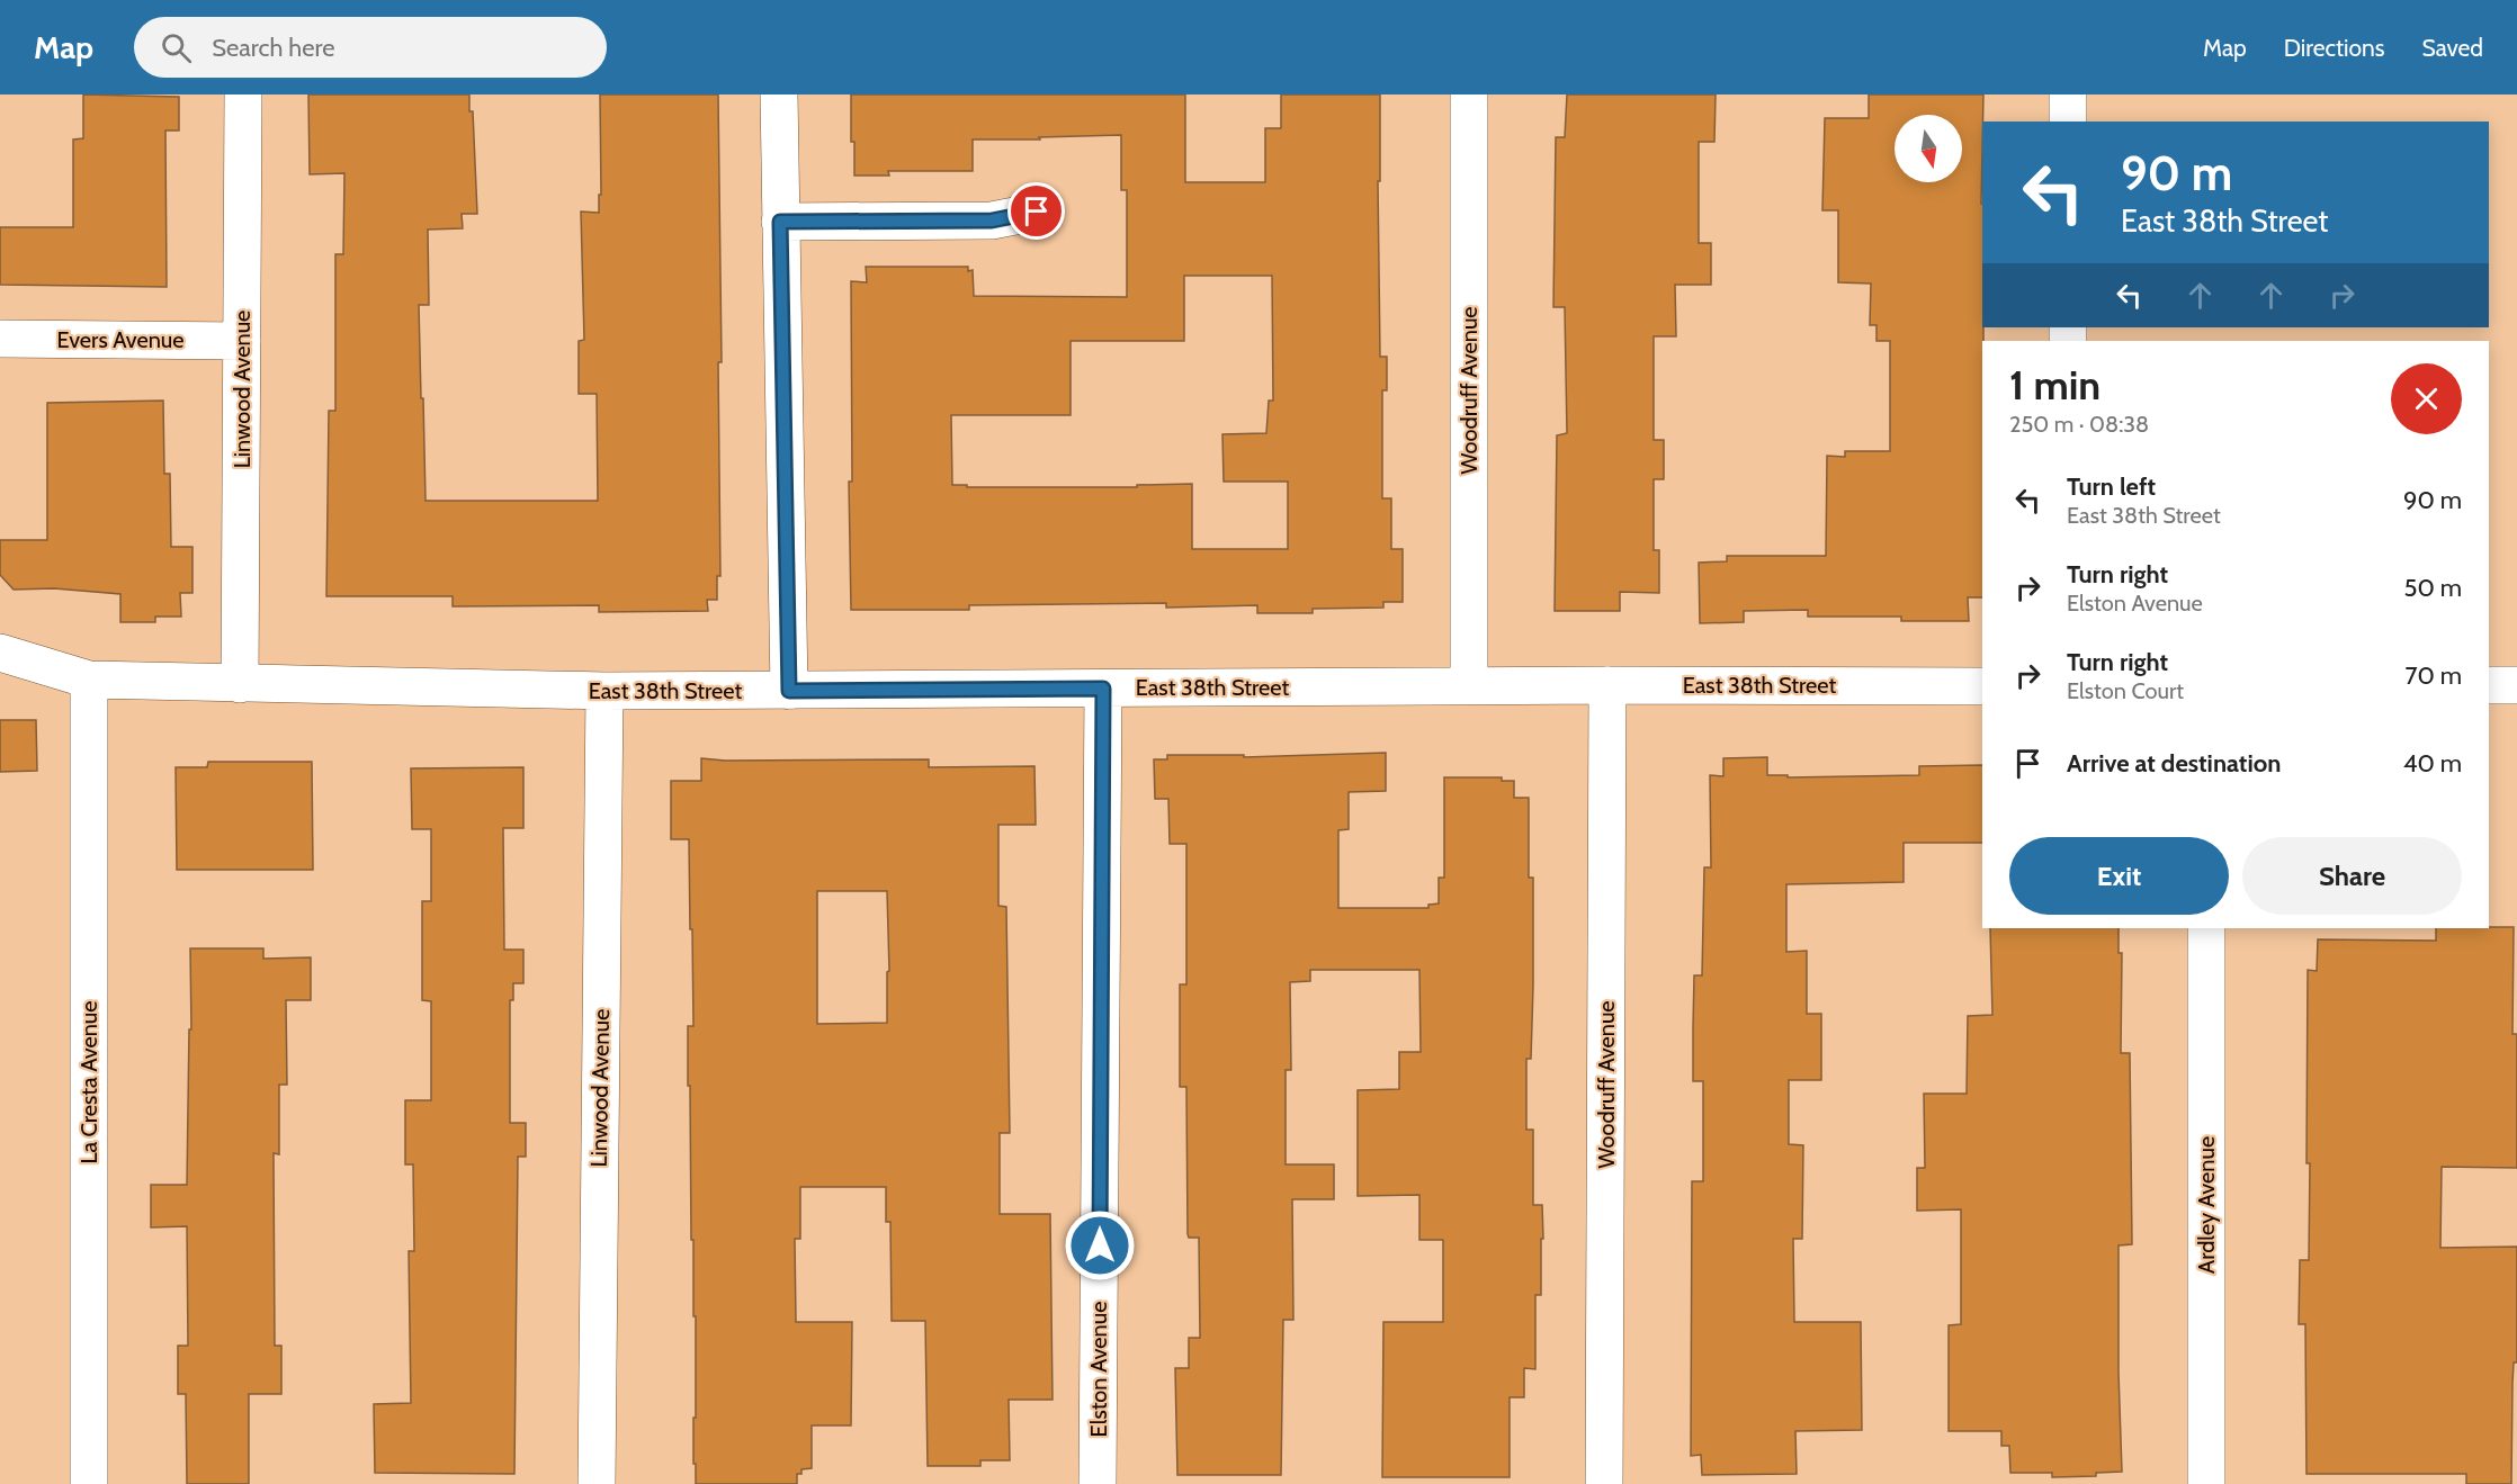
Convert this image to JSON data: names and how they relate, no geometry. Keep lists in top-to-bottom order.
{
  "streets": {
    "street": [
      "Evers Avenue",
      "Linwood Avenue",
      "Woodruff Avenue",
      "East 38th Street",
      "La Cresta Avenue",
      "Ardley Avenue",
      "Elston Avenue"
    ]
  },
  "crossings": [
    ["Evers Avenue", "Linwood Avenue"],
    ["Linwood Avenue", "East 38th Street"],
    ["Woodruff Avenue", "East 38th Street"],
    ["East 38th Street", "La Cresta Avenue"],
    ["East 38th Street", "Elston Avenue"]
  ],
  "north": "bottom",
  "page": {
    "header": "Map",
    "search": "Search here",
    "nav": ["Map", "Directions", "Saved"],
    "turn": ["90 m", "East 38th Street"],
    "heading": ["1 min", "250 m · 08:38"],
    "list": [
      {
        "name": "Turn left",
        "note": "East 38th Street",
        "value": "90 m"
      },
      {
        "name": "Turn right",
        "note": "Elston Avenue",
        "value": "50 m"
      },
      {
        "name": "Turn right",
        "note": "Elston Court",
        "value": "70 m"
      },
      {
        "name": "Arrive at destination",
        "value": "40 m"
      }
    ],
    "buttons": ["Exit", "Share"]
  }
}
